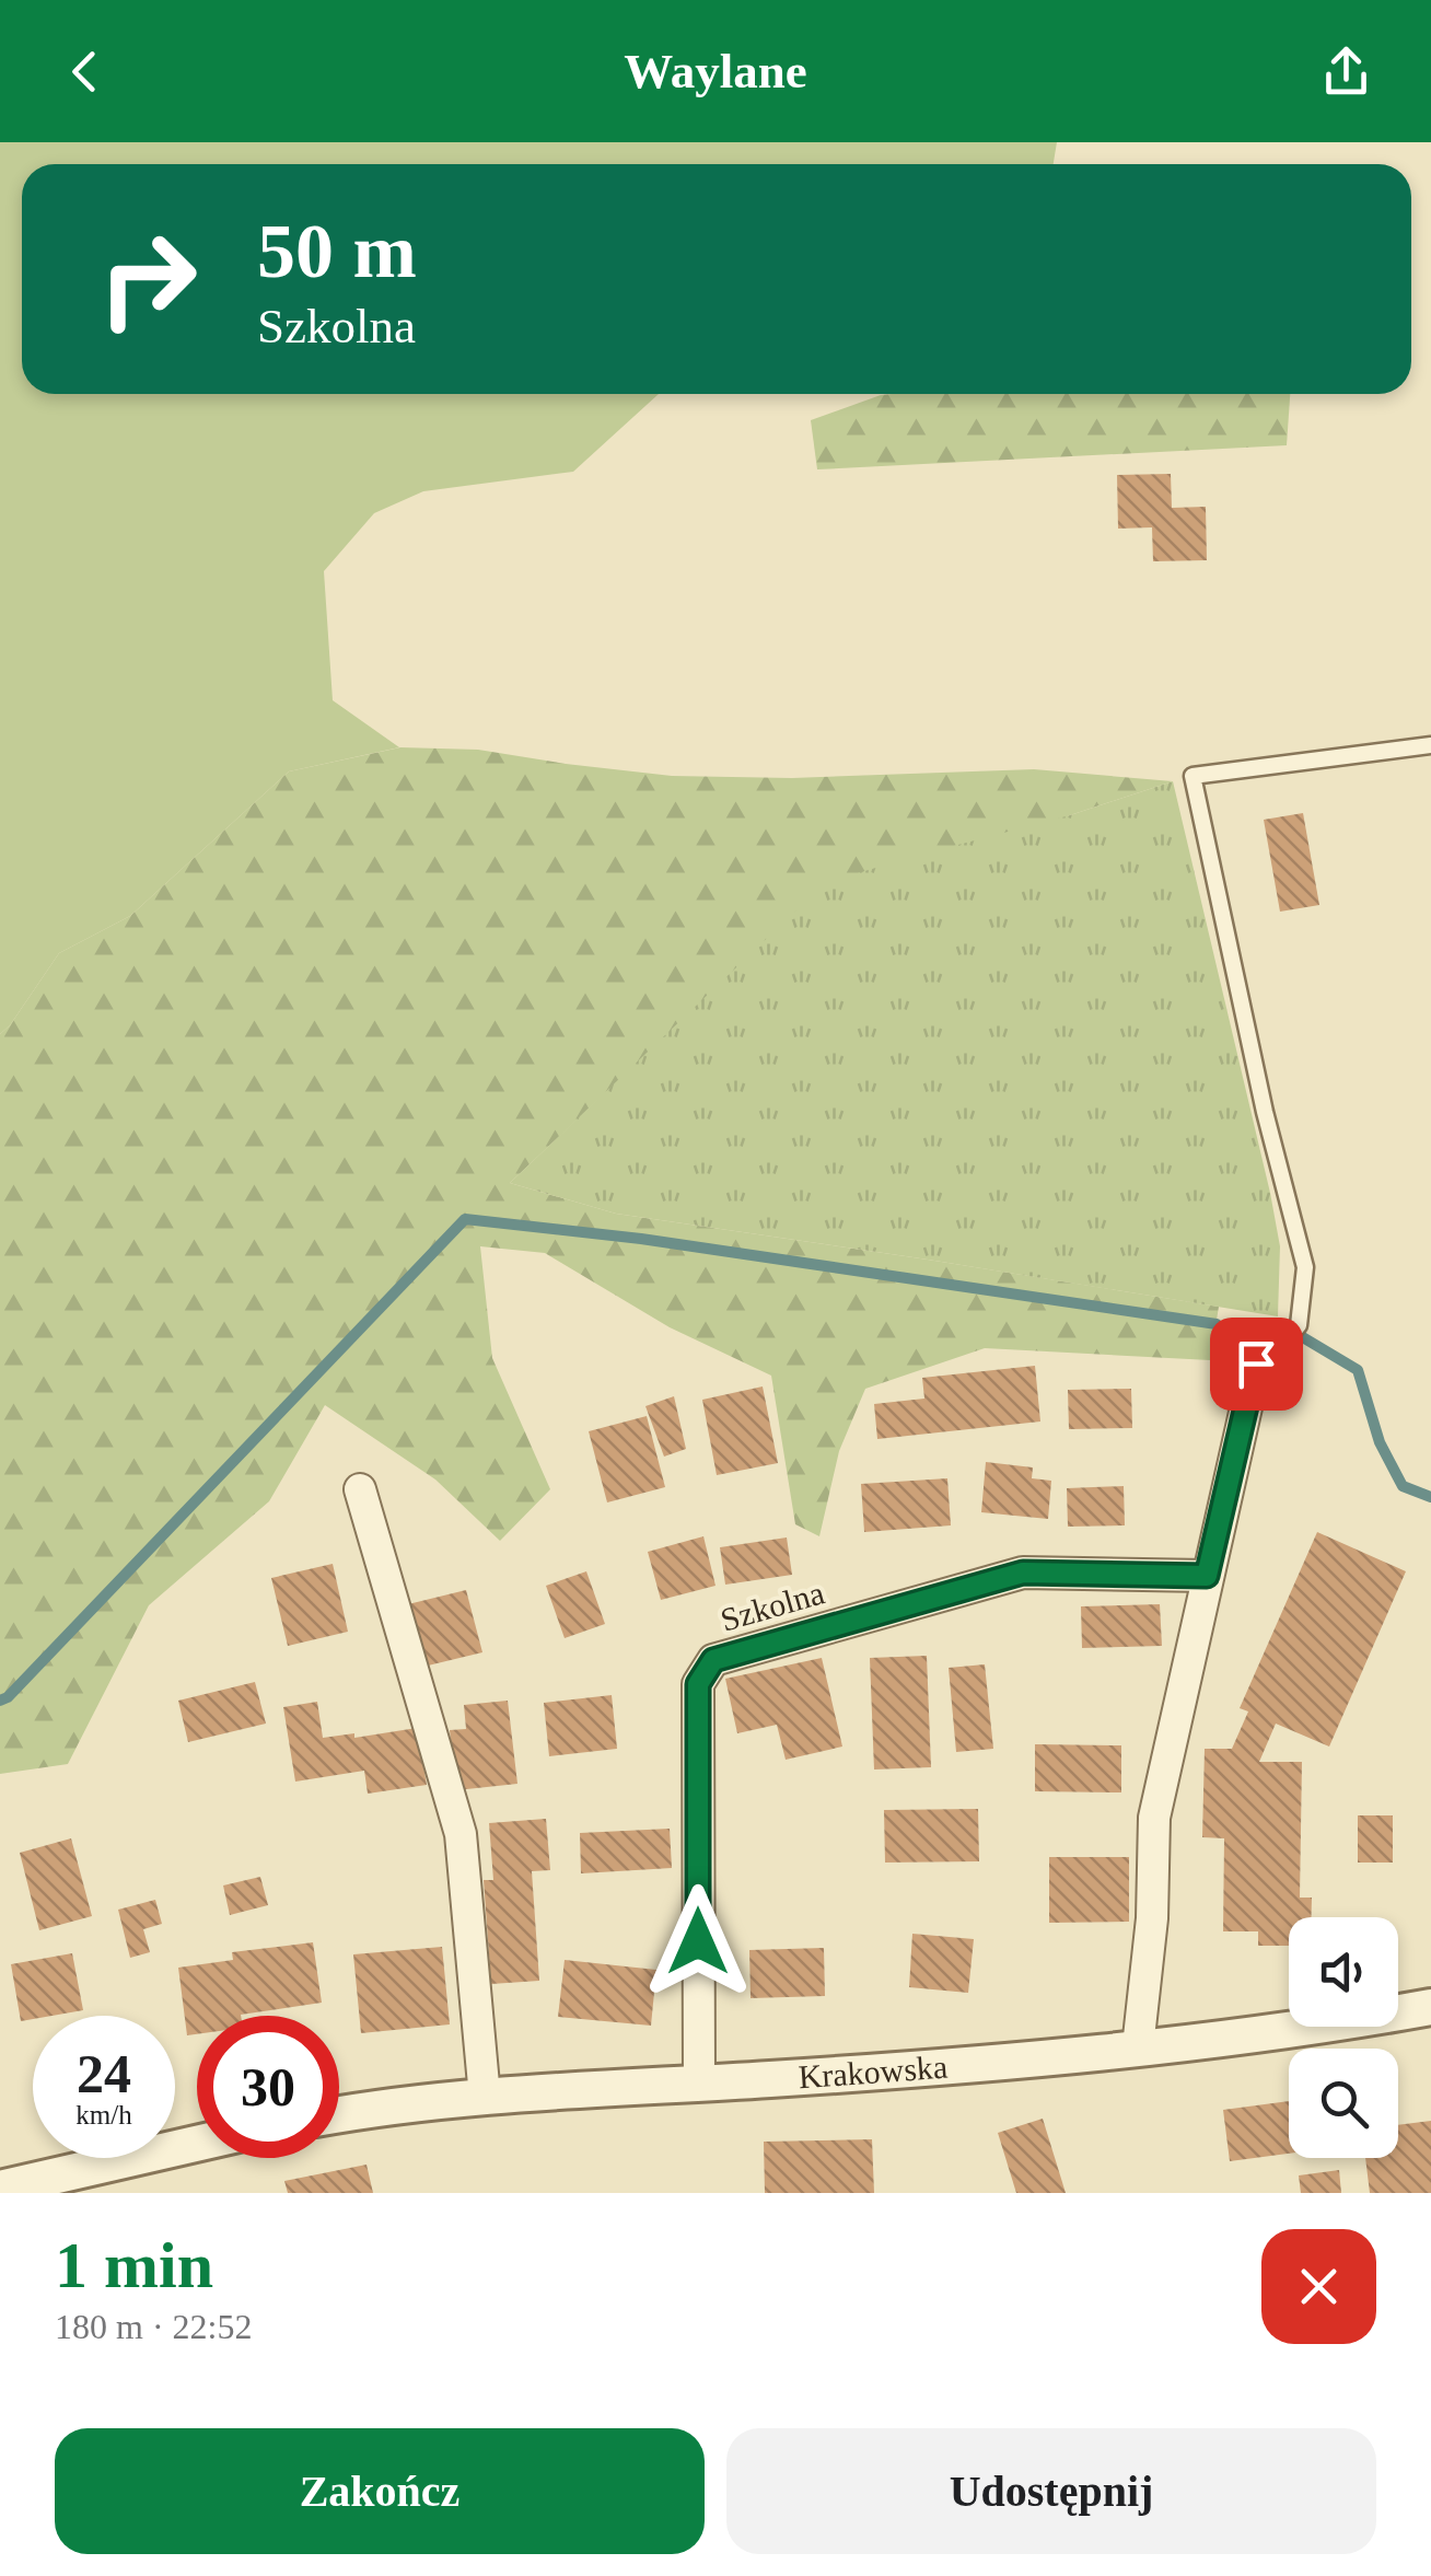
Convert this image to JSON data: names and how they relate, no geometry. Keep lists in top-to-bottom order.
{
  "streets": {
    "street": ["Szkolna", "Krakowska"]
  },
  "crossings": [
    ["Szkolna", "Krakowska"]
  ],
  "page": {
    "header": "Waylane",
    "turn": ["50 m", "Szkolna"],
    "speed": "24 km/h",
    "limit": "30",
    "heading": ["1 min", "180 m · 22:52"],
    "buttons": ["Zakończ", "Udostępnij"]
  }
}
